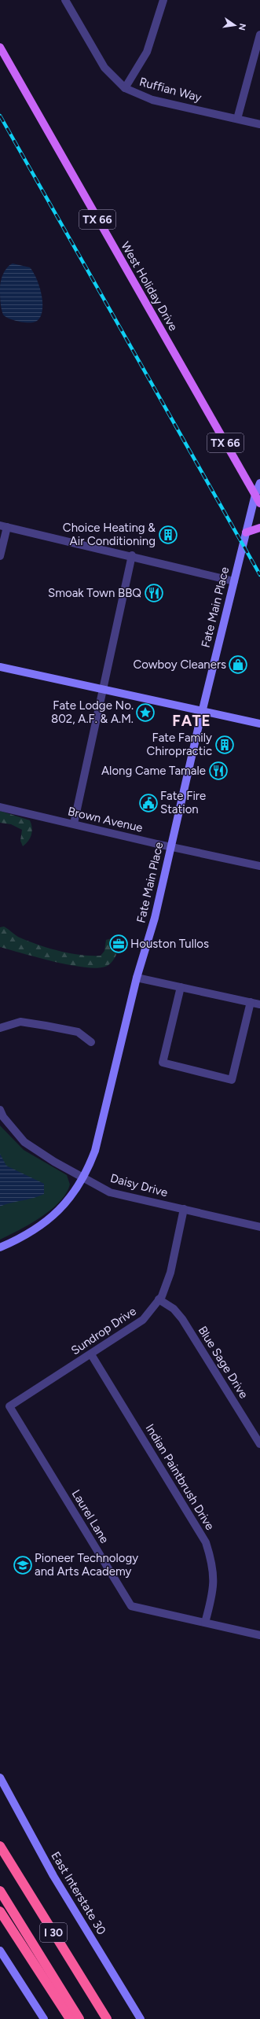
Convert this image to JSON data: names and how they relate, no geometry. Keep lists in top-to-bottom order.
{
  "streets": {
    "highway": ["I 30"],
    "main road": [
      "TX 66",
      "West Holiday Drive",
      "Fate Main Place",
      "East Interstate 30"
    ],
    "street": [
      "Ruffian Way",
      "Brown Avenue",
      "Daisy Drive",
      "Sundrop Drive",
      "Blue Sage Drive",
      "Indian Paintbrush Drive",
      "Laurel Lane"
    ]
  },
  "crossings": [
    ["West Holiday Drive", "Fate Main Place"],
    ["Fate Main Place", "Brown Avenue"],
    ["Fate Main Place", "Daisy Drive"],
    ["Daisy Drive", "Sundrop Drive"],
    ["Sundrop Drive", "Blue Sage Drive"],
    ["Sundrop Drive", "Indian Paintbrush Drive"],
    ["Sundrop Drive", "Laurel Lane"],
    ["Indian Paintbrush Drive", "Laurel Lane"]
  ],
  "districts": ["FATE"],
  "places": {
    "building": ["Choice Heating & Air Conditioning", "Fate Family Chiropractic"],
    "restaurant": ["Smoak Town BBQ", "Along Came Tamale"],
    "shop": ["Cowboy Cleaners"],
    "place": ["Fate Lodge No. 802, A.F. & A.M."],
    "public building": ["Fate Fire Station"],
    "office": ["Houston Tullos"],
    "school or university": ["Pioneer Technology and Arts Academy"]
  },
  "north": "right"
}
